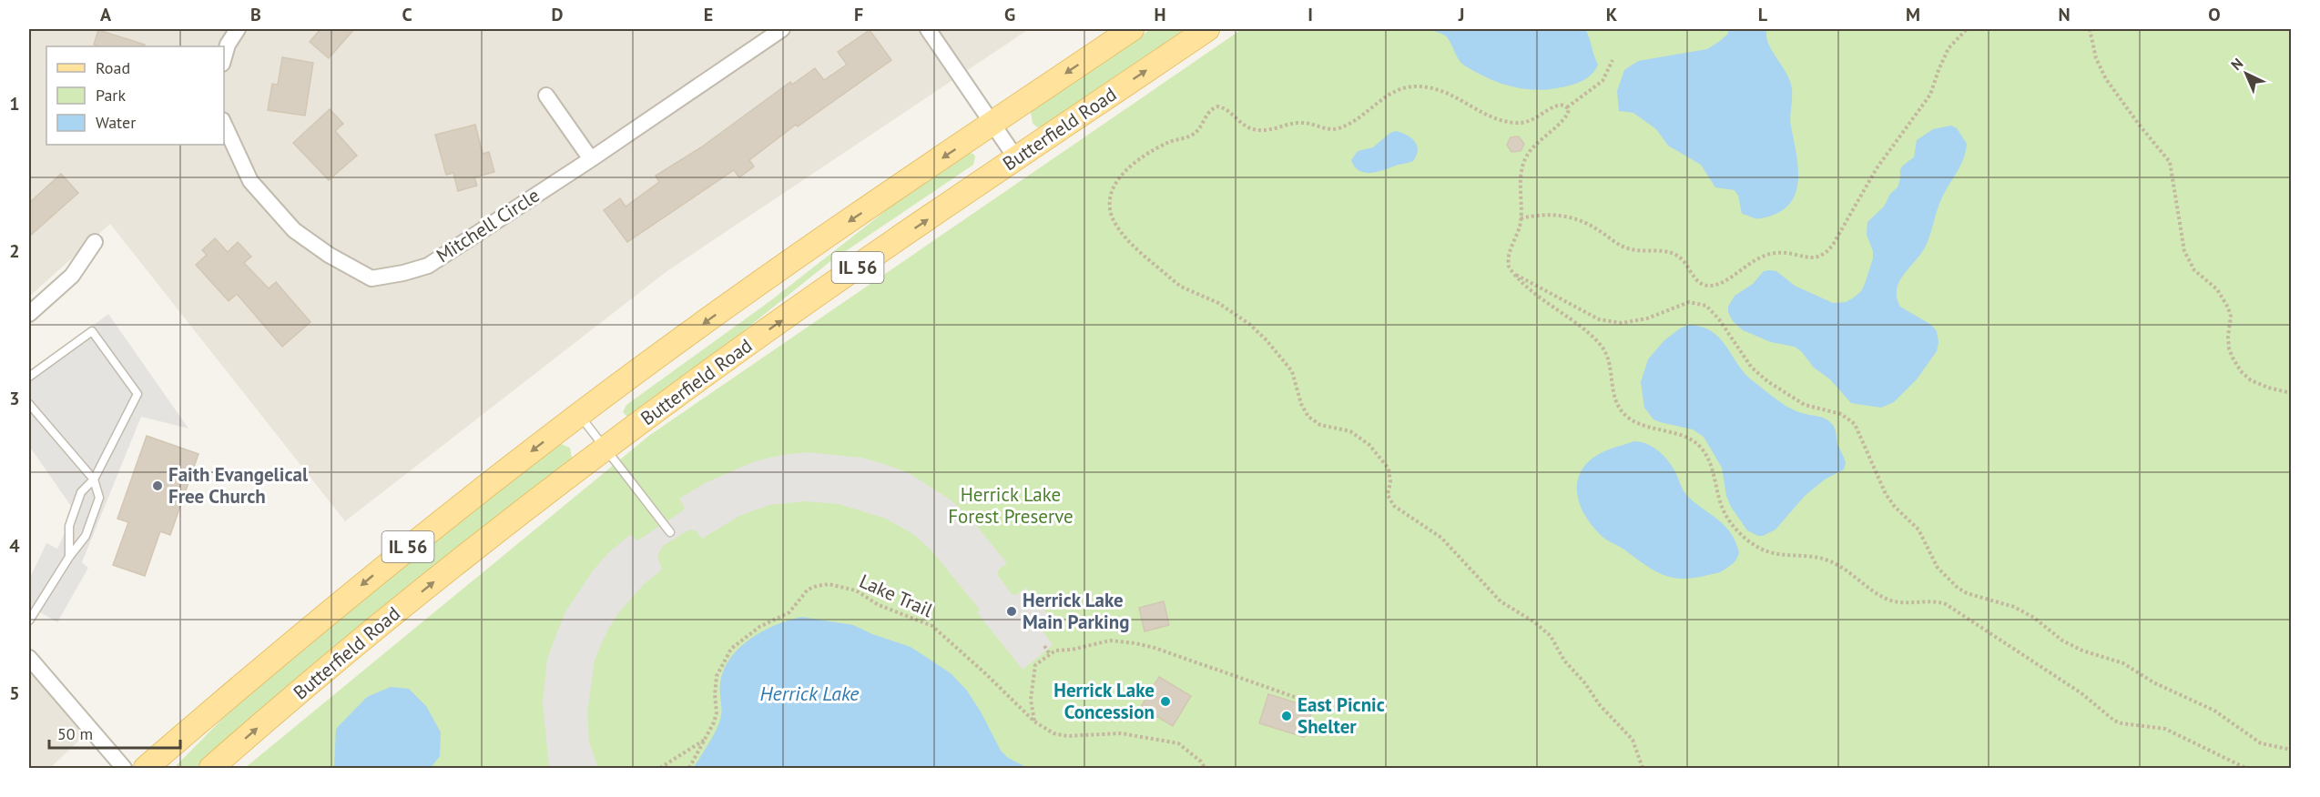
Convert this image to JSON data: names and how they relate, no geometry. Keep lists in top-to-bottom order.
{
  "streets": {
    "main road": ["Butterfield Road", "IL 56"],
    "street": ["Mitchell Circle"],
    "path": ["Lake Trail"]
  },
  "water": ["Herrick Lake"],
  "parks": ["Herrick Lake Forest Preserve"],
  "places": [
    "Faith Evangelical Free Church",
    "Herrick Lake Main Parking",
    "Herrick Lake Concession",
    "East Picnic Shelter"
  ],
  "legend": ["Road", "Park", "Water"],
  "scale_bar": "50 m",
  "north": "top left",
  "grid": {
    "columns": [
      "A",
      "B",
      "C",
      "D",
      "E",
      "F",
      "G",
      "H",
      "I",
      "J",
      "K",
      "L",
      "M",
      "N",
      "O"
    ],
    "rows": [
      "1",
      "2",
      "3",
      "4",
      "5"
    ]
  }
}
